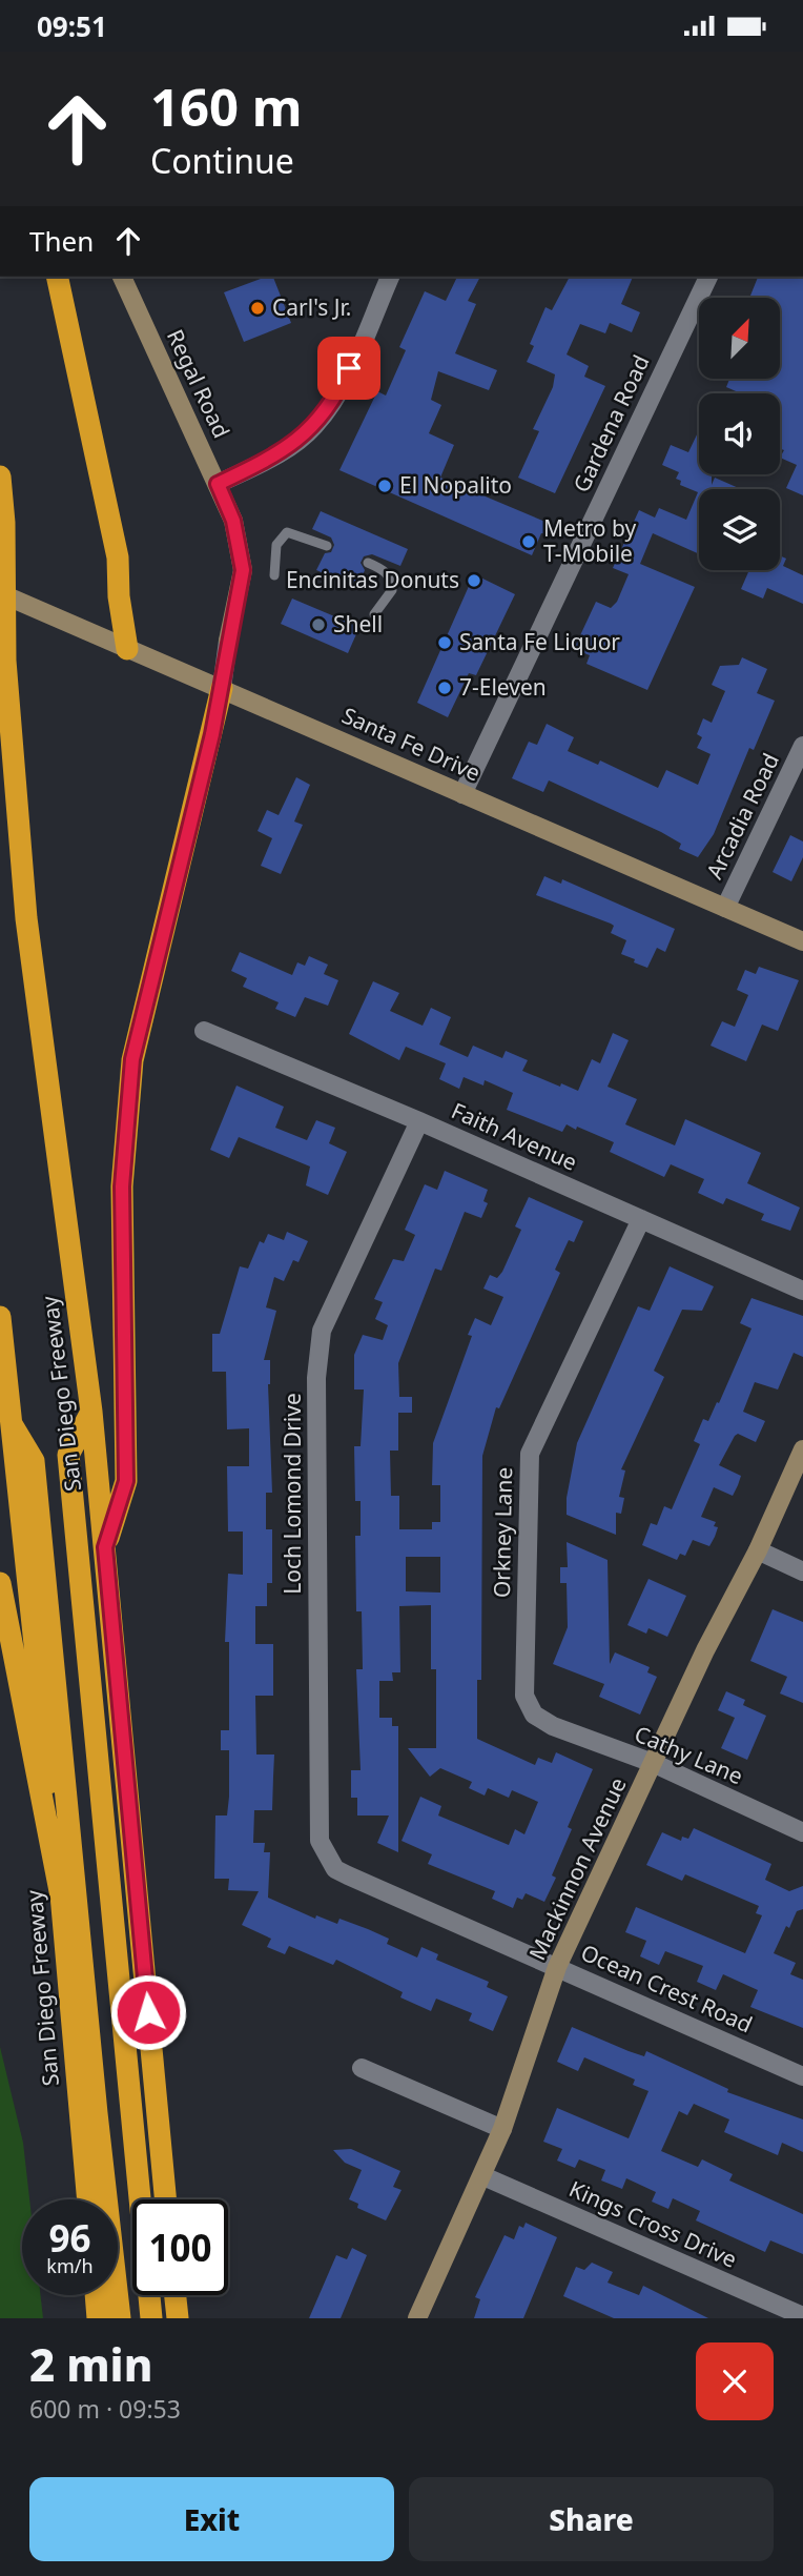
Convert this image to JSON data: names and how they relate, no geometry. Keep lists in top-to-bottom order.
{
  "streets": {
    "highway": ["San Diego Freeway"],
    "street": [
      "Regal Road",
      "Gardena Road",
      "Santa Fe Drive",
      "Arcadia Road",
      "Faith Avenue",
      "Loch Lomond Drive",
      "Orkney Lane",
      "Cathy Lane",
      "Mackinnon Avenue",
      "Ocean Crest Road",
      "Kings Cross Drive"
    ]
  },
  "crossings": [
    ["Regal Road", "Santa Fe Drive"],
    ["Gardena Road", "Santa Fe Drive"],
    ["Santa Fe Drive", "Arcadia Road"],
    ["Faith Avenue", "Loch Lomond Drive"],
    ["Faith Avenue", "Orkney Lane"],
    ["Loch Lomond Drive", "Ocean Crest Road"],
    ["Orkney Lane", "Cathy Lane"],
    ["Cathy Lane", "Mackinnon Avenue"],
    ["Mackinnon Avenue", "Ocean Crest Road"],
    ["Mackinnon Avenue", "Kings Cross Drive"]
  ],
  "places": [
    "Carl's Jr.",
    "El Nopalito",
    "Metro by T-Mobile",
    "Encinitas Donuts",
    "Shell",
    "Santa Fe Liquor",
    "7-Eleven"
  ],
  "north": "top right",
  "page": {
    "status": "09:51",
    "turn": ["160 m", "Continue"],
    "then": "Then",
    "speed": "96 km/h",
    "limit": "100",
    "heading": ["2 min", "600 m · 09:53"],
    "buttons": ["Exit", "Share"]
  }
}
